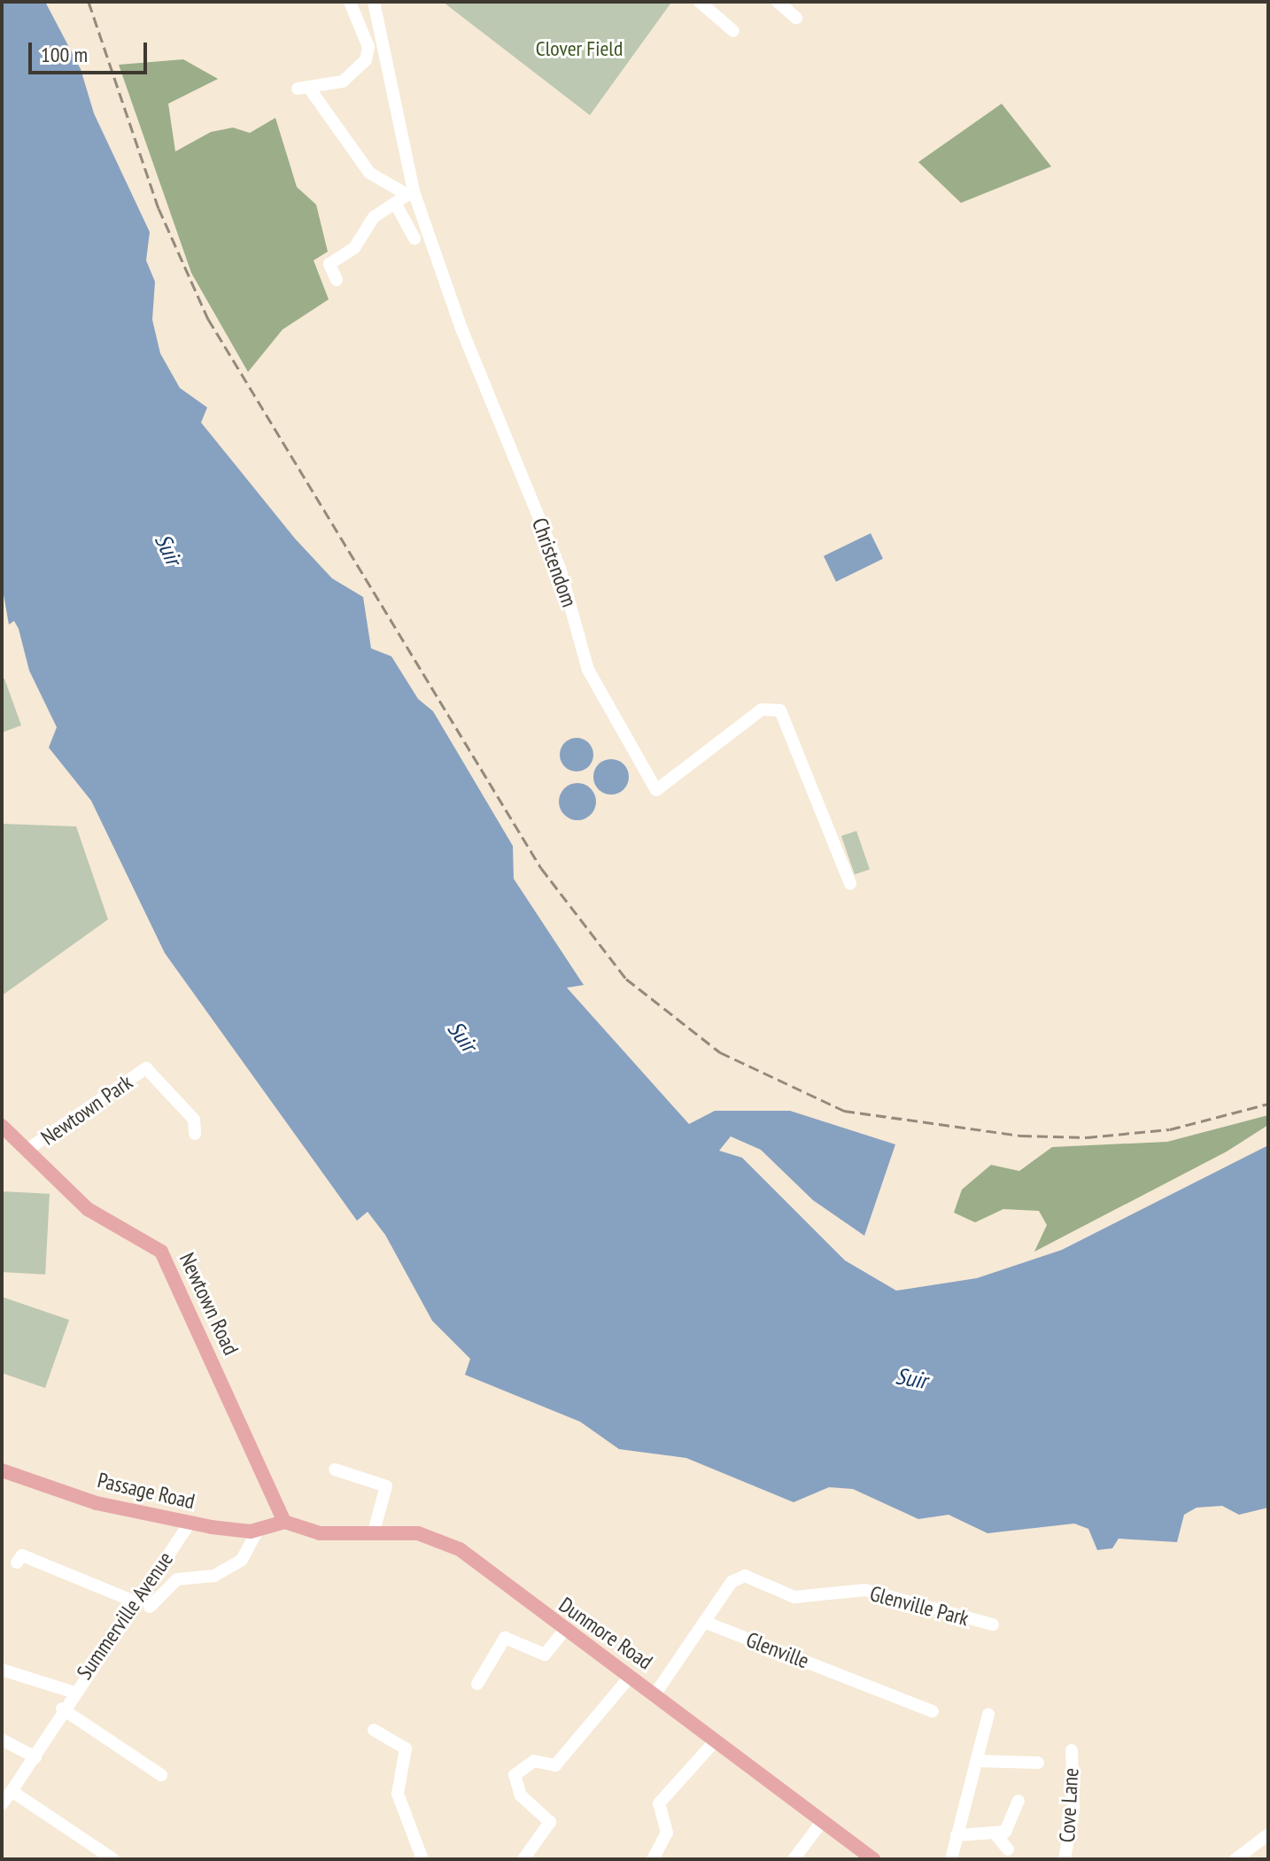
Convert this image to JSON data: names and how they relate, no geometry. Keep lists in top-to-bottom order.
{
  "streets": {
    "main road": ["Newtown Road", "Passage Road", "Dunmore Road"],
    "street": [
      "Christendom",
      "Newtown Park",
      "Glenville Park",
      "Summerville Avenue",
      "Glenville",
      "Cove Lane"
    ]
  },
  "crossings": [
    ["Newtown Park", "Newtown Road"],
    ["Newtown Road", "Passage Road"],
    ["Newtown Road", "Dunmore Road"],
    ["Passage Road", "Summerville Avenue"],
    ["Passage Road", "Dunmore Road"],
    ["Glenville Park", "Glenville"]
  ],
  "water": ["Suir"],
  "parks": ["Clover Field"],
  "scale_bar": "100 m"
}
